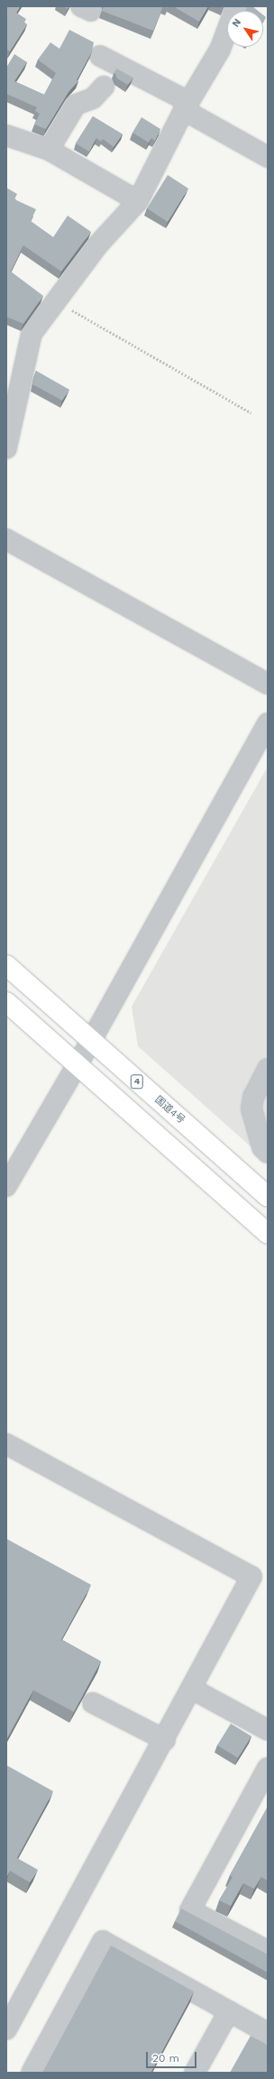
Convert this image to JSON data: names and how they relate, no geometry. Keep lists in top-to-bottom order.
{
  "streets": {
    "highway": ["4", "国道4号"]
  },
  "scale_bar": "20 m",
  "north": "top left"
}
